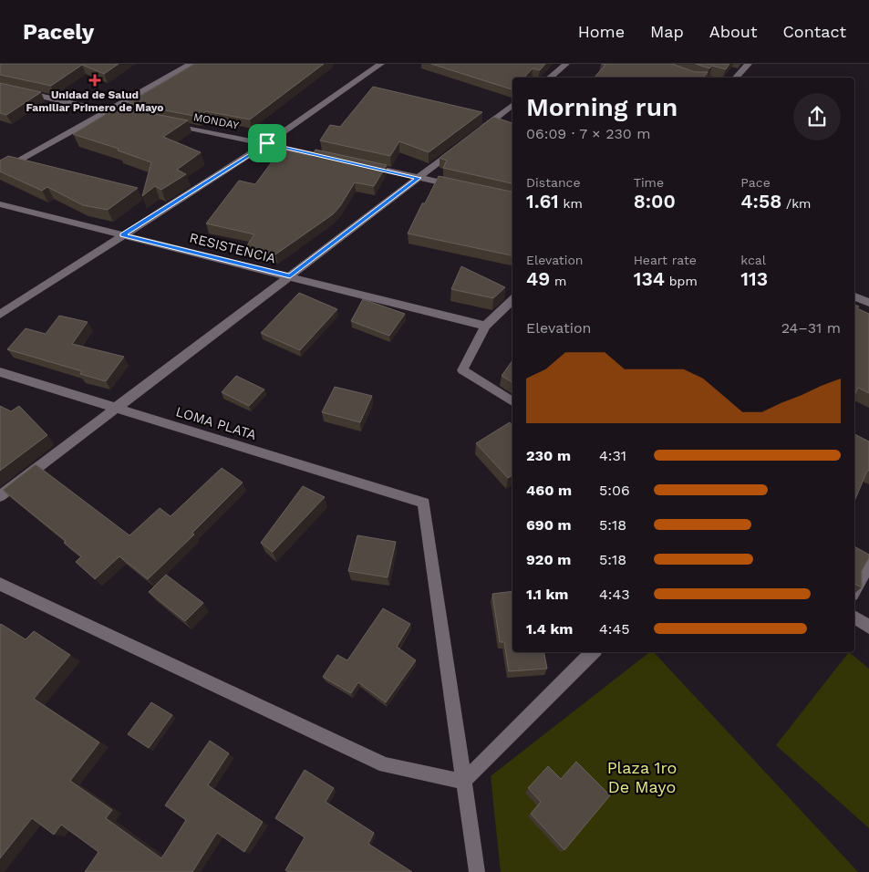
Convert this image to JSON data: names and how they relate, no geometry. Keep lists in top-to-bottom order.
{
  "streets": {
    "street": ["MONDAY", "RESISTENCIA", "LOMA PLATA"]
  },
  "parks": ["Plaza 1ro De Mayo"],
  "places": {
    "health": ["Unidad de Salud Familiar Primero de Mayo"]
  },
  "page": {
    "header": "Pacely",
    "nav": [
      "Home",
      "Map",
      "About",
      "Contact"
    ],
    "heading": ["Morning run", "06:09 · 7 × 230 m"],
    "stats": [
      ["Distance", "1.61 km"],
      ["Time", "8:00"],
      ["Pace", "4:58 /km"],
      ["Elevation", "49 m"],
      ["Heart rate", "134 bpm"],
      ["kcal", "113"]
    ],
    "chart": ["Elevation", "24–31 m"],
    "list": [
      {
        "name": "230 m",
        "note": "4:31"
      },
      {
        "name": "460 m",
        "note": "5:06"
      },
      {
        "name": "690 m",
        "note": "5:18"
      },
      {
        "name": "920 m",
        "note": "5:18"
      },
      {
        "name": "1.1 km",
        "note": "4:43"
      },
      {
        "name": "1.4 km",
        "note": "4:45"
      }
    ]
  }
}
